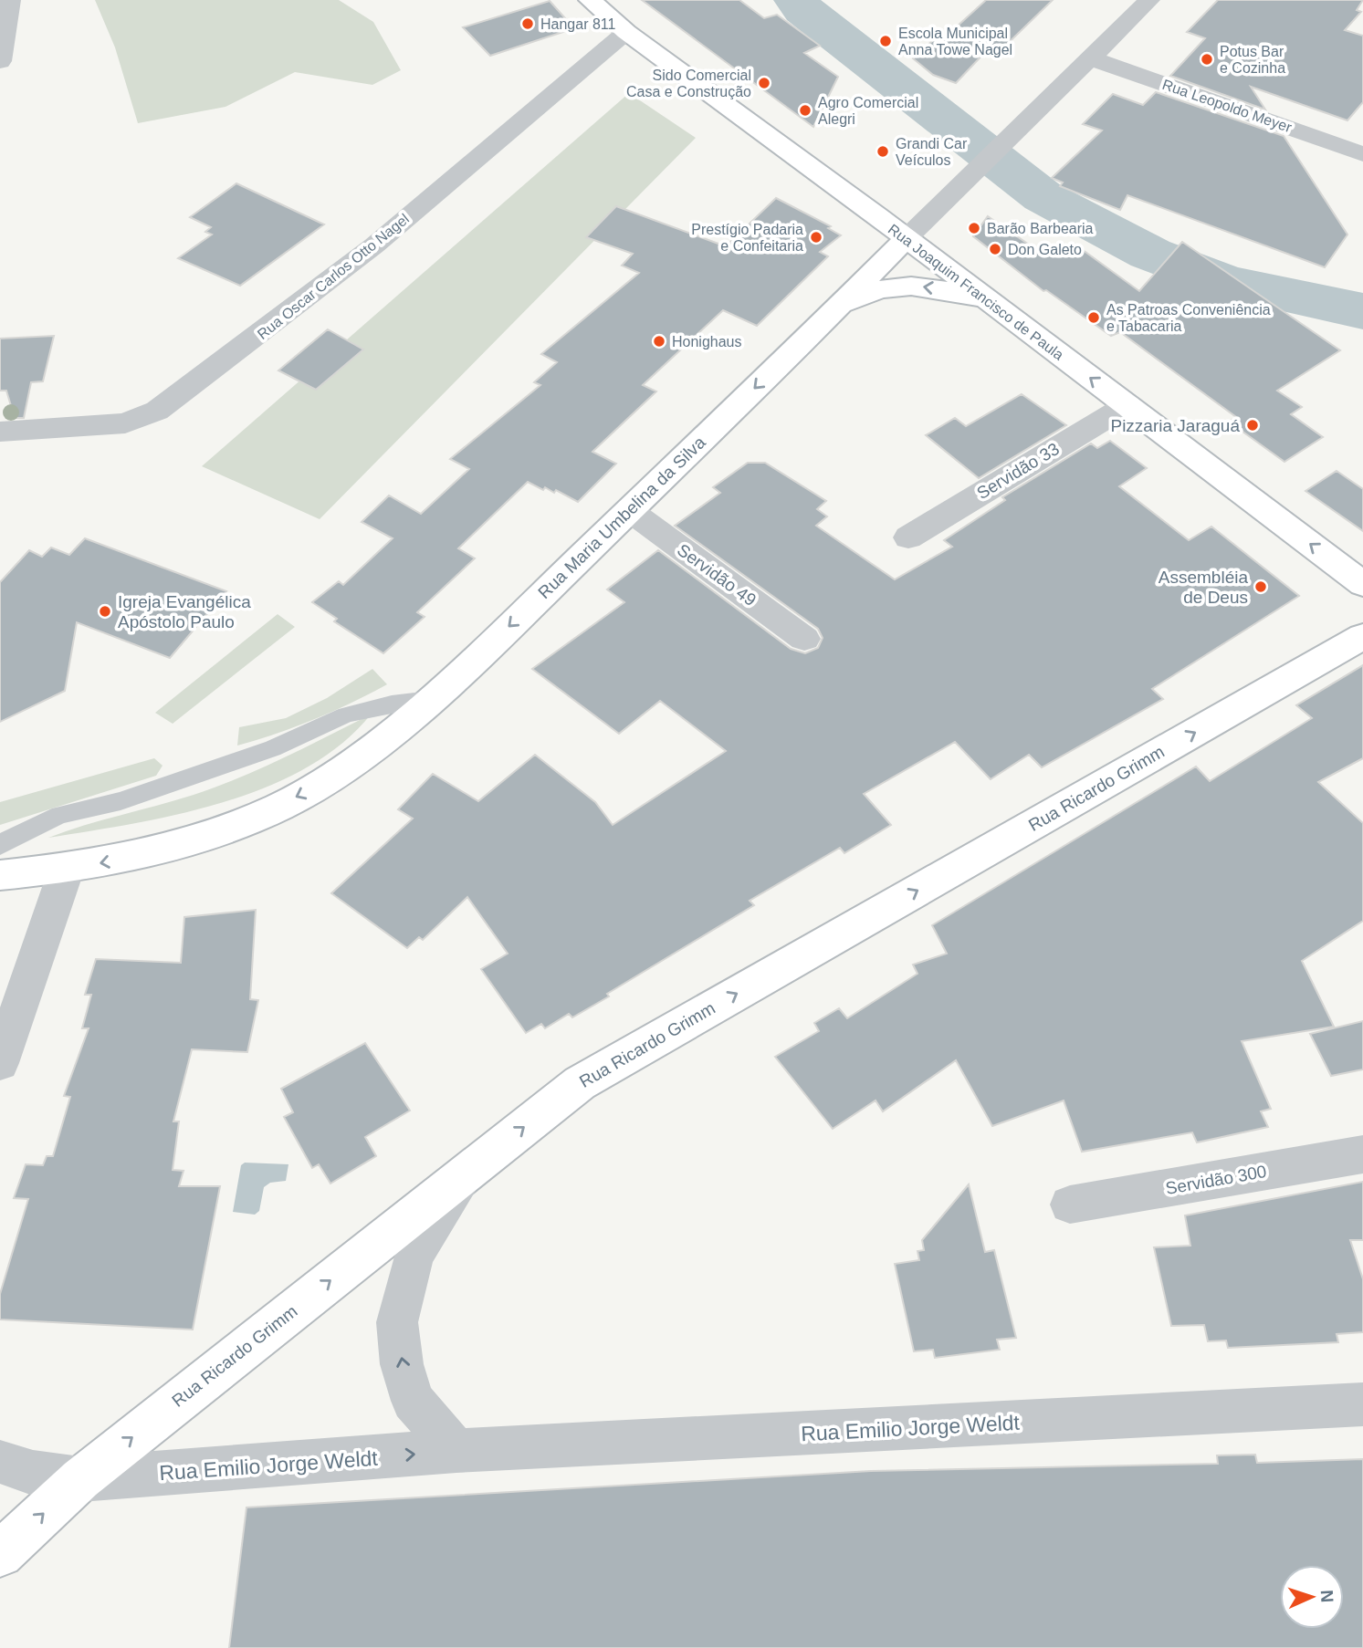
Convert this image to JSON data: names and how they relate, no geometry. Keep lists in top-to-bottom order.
{
  "streets": {
    "main road": ["Rua Joaquim Francisco de Paula", "Rua Maria Umbelina da Silva", "Rua Ricardo Grimm"],
    "street": [
      "Rua Leopoldo Meyer",
      "Rua Oscar Carlos Otto Nagel",
      "Servidão 33",
      "Servidão 49",
      "Servidão 300",
      "Rua Emilio Jorge Weldt"
    ]
  },
  "crossings": [
    ["Rua Leopoldo Meyer", "Rua Maria Umbelina da Silva"],
    ["Rua Oscar Carlos Otto Nagel", "Rua Joaquim Francisco de Paula"],
    ["Rua Joaquim Francisco de Paula", "Servidão 33"],
    ["Rua Joaquim Francisco de Paula", "Rua Maria Umbelina da Silva"],
    ["Rua Maria Umbelina da Silva", "Servidão 49"],
    ["Rua Ricardo Grimm", "Rua Emilio Jorge Weldt"]
  ],
  "one_way": ["Rua Joaquim Francisco de Paula", "Rua Maria Umbelina da Silva", "Rua Ricardo Grimm"],
  "places": [
    "Hangar 811",
    "Escola Municipal Anna Towe Nagel",
    "Potus Bar e Cozinha",
    "Sido Comercial Casa e Construção",
    "Agro Comercial Alegri",
    "Grandi Car Veículos",
    "Barão Barbearia",
    "Prestígio Padaria e Confeitaria",
    "Don Galeto",
    "As Patroas Conveniência e Tabacaria",
    "Honighaus",
    "Pizzaria Jaraguá",
    "Assembléia de Deus",
    "Igreja Evangélica Apóstolo Paulo"
  ],
  "north": "right"
}
